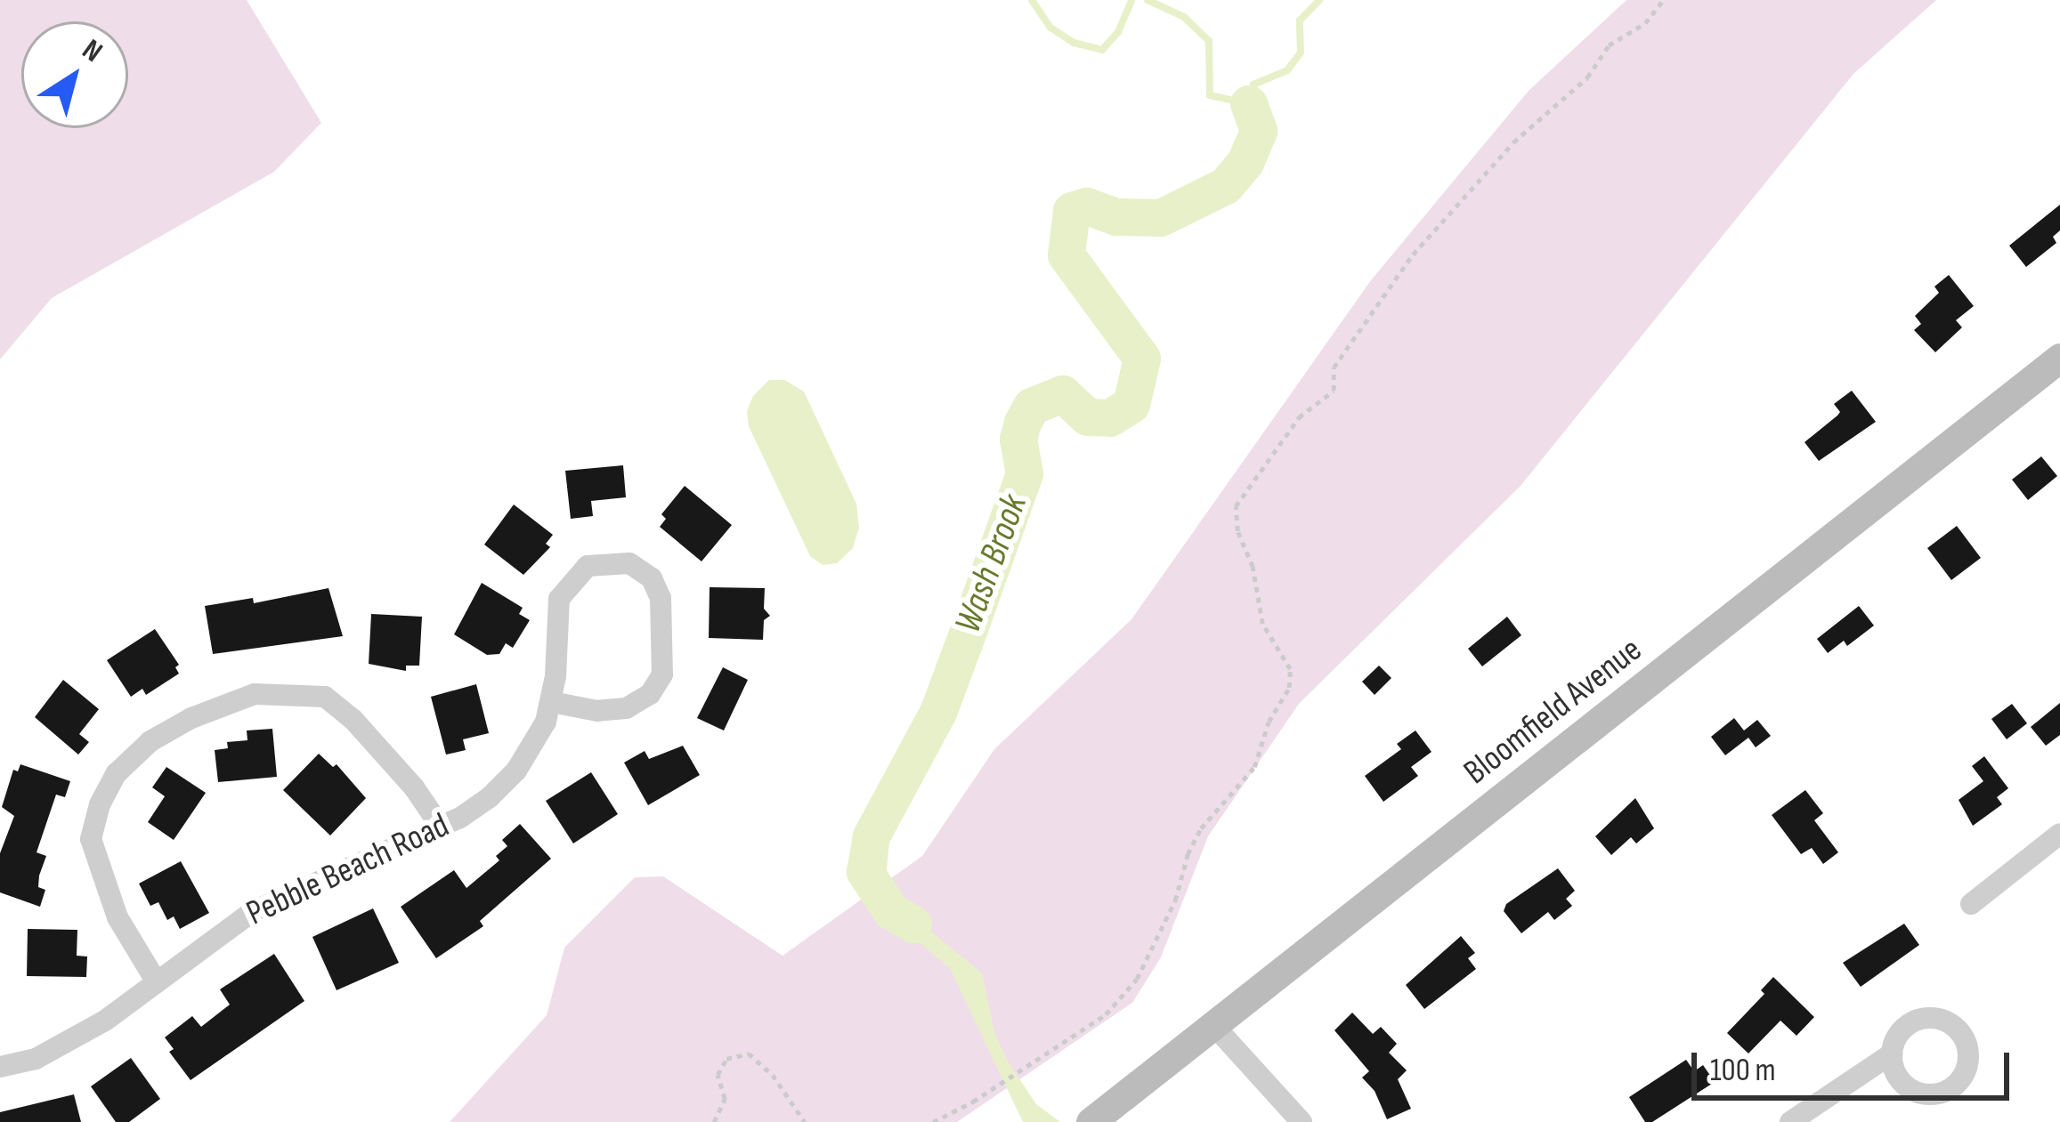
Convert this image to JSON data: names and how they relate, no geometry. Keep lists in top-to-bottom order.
{
  "streets": {
    "main road": ["Bloomfield Avenue"],
    "street": ["Pebble Beach Road"]
  },
  "water": ["Wash Brook"],
  "scale_bar": "100 m",
  "north": "top right"
}
